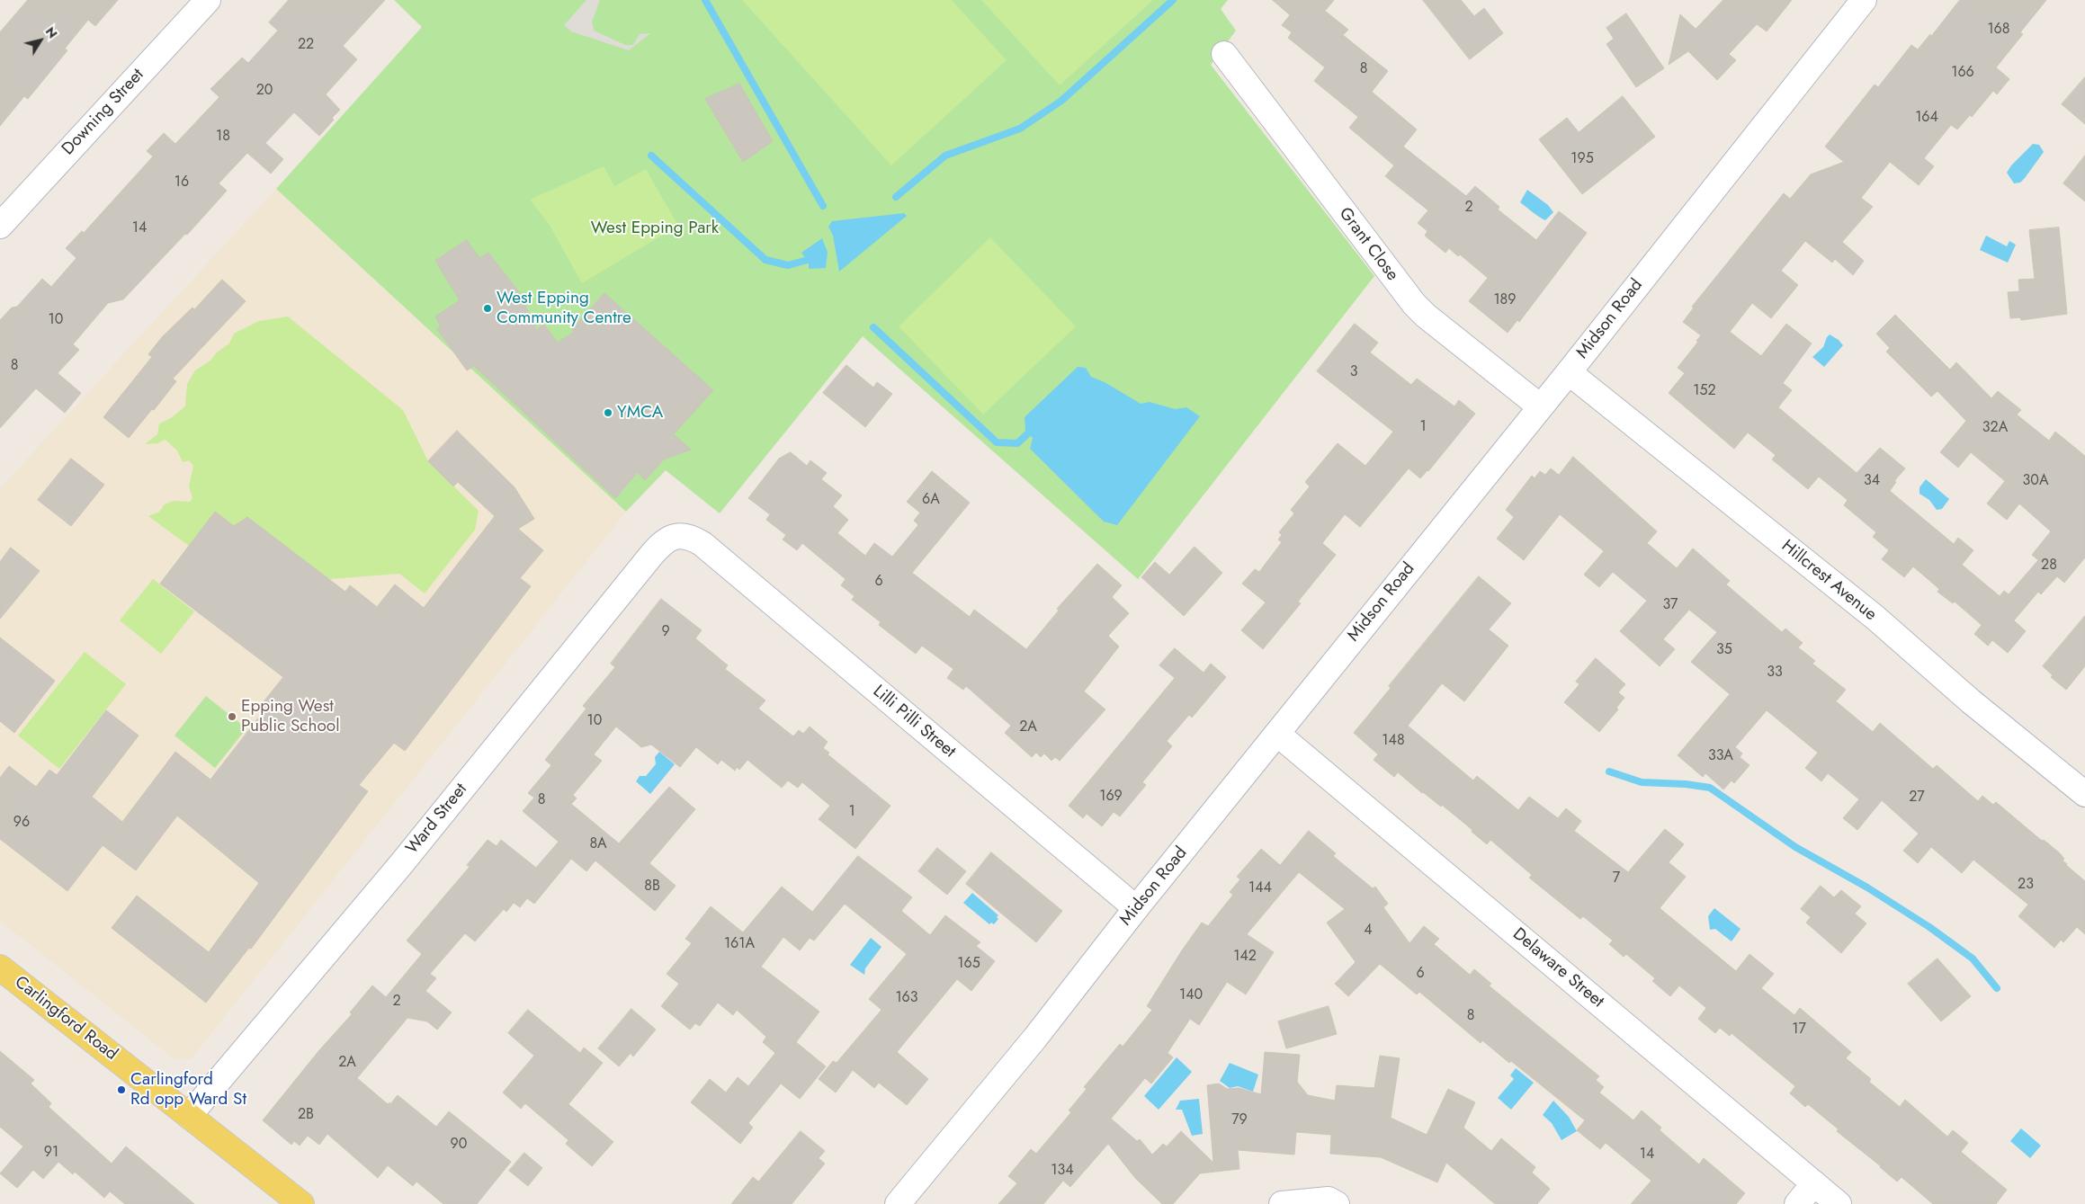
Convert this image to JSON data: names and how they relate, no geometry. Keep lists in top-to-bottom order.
{
  "streets": {
    "main road": ["Carlingford Road"],
    "street": [
      "Downing Street",
      "Grant Close",
      "Midson Road",
      "Hillcrest Avenue",
      "Lilli Pilli Street",
      "Ward Street",
      "Delaware Street"
    ]
  },
  "crossings": [
    ["Grant Close", "Midson Road"],
    ["Midson Road", "Hillcrest Avenue"],
    ["Midson Road", "Lilli Pilli Street"],
    ["Midson Road", "Delaware Street"],
    ["Lilli Pilli Street", "Ward Street"],
    ["Ward Street", "Carlingford Road"]
  ],
  "parks": ["West Epping Park"],
  "places": [
    "West Epping Community Centre",
    "YMCA",
    "Epping West Public School",
    "Carlingford Rd opp Ward St"
  ],
  "house_numbers": [
    "168",
    "22",
    "8",
    "166",
    "20",
    "164",
    "18",
    "195",
    "16",
    "2",
    "14",
    "189",
    "10",
    "8",
    "3",
    "152",
    "1",
    "32A",
    "34",
    "30A",
    "6A",
    "28",
    "6",
    "37",
    "9",
    "35",
    "33",
    "10",
    "2A",
    "148",
    "33A",
    "169",
    "27",
    "8",
    "1",
    "96",
    "8A",
    "7",
    "23",
    "8B",
    "144",
    "4",
    "161A",
    "142",
    "165",
    "6",
    "140",
    "163",
    "2",
    "8",
    "17",
    "2A",
    "2B",
    "79",
    "90",
    "91",
    "14",
    "134"
  ],
  "north": "top right"
}
